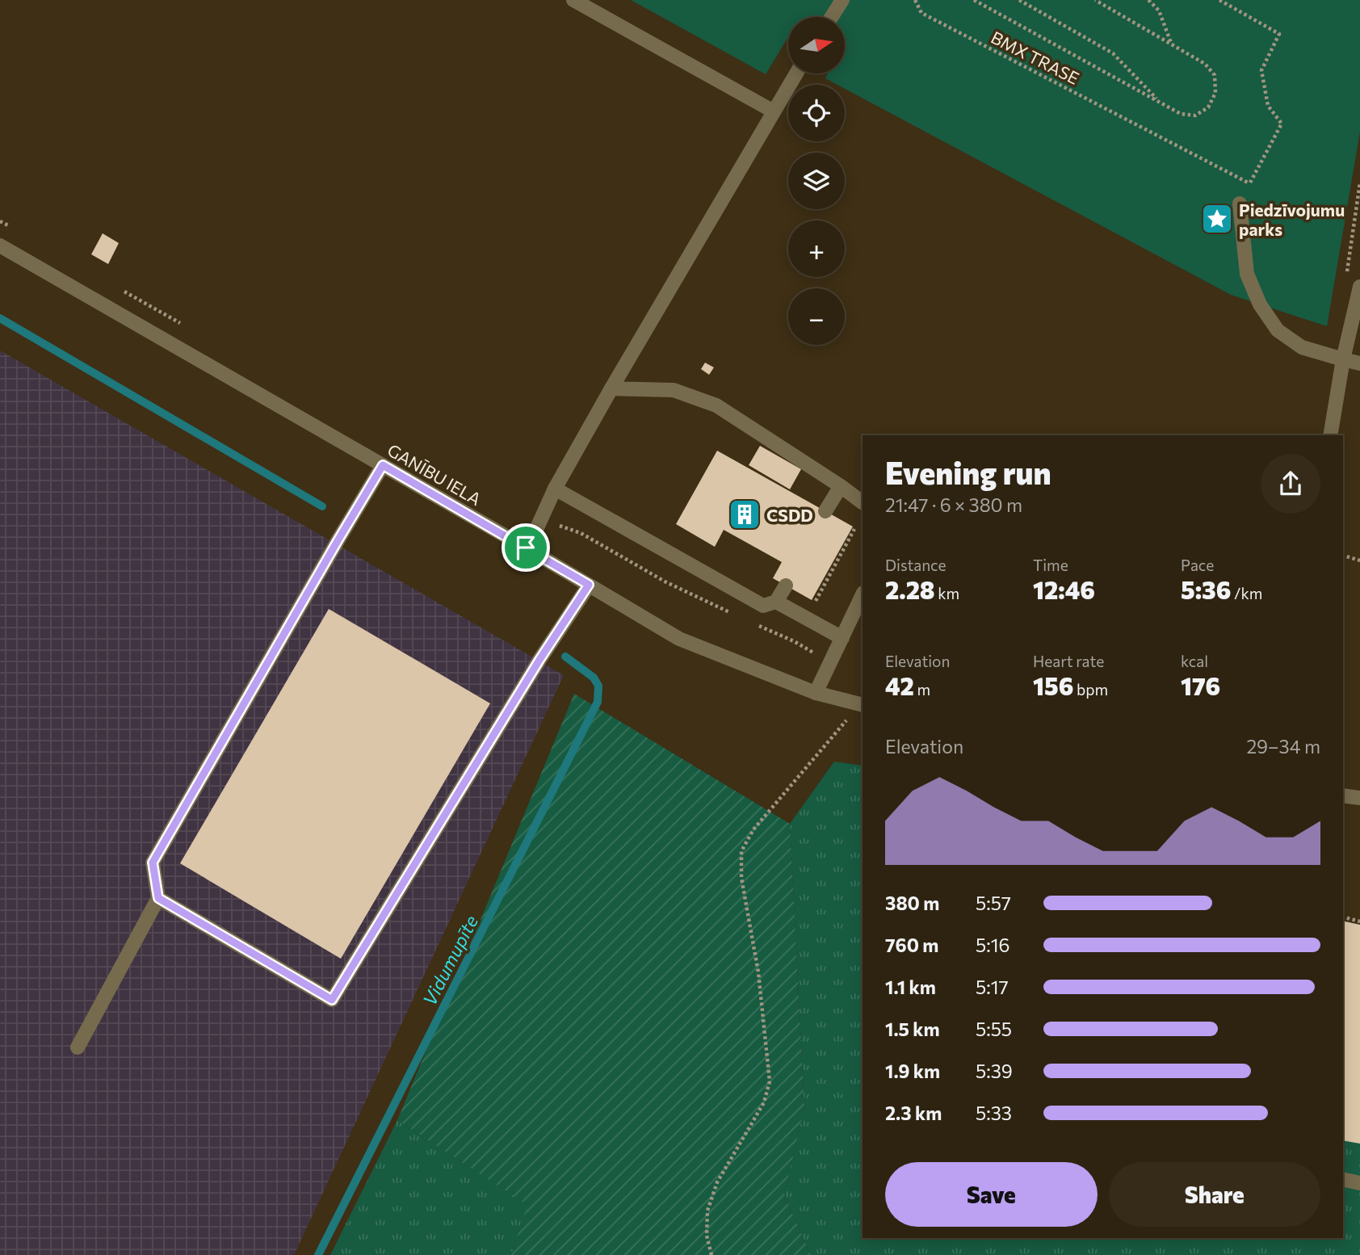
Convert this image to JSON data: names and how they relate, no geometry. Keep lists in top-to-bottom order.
{
  "streets": {
    "street": ["GANĪBU IELA"],
    "path": ["BMX TRASE"]
  },
  "water": ["Vidumupīte"],
  "places": {
    "place": ["Piedzīvojumu parks"],
    "building": ["CSDD"]
  },
  "north": "right",
  "page": {
    "map_buttons": ["+", "−"],
    "heading": ["Evening run", "21:47 · 6 × 380 m"],
    "stats": [
      ["Distance", "2.28 km"],
      ["Time", "12:46"],
      ["Pace", "5:36 /km"],
      ["Elevation", "42 m"],
      ["Heart rate", "156 bpm"],
      ["kcal", "176"]
    ],
    "chart": ["Elevation", "29–34 m"],
    "list": [
      {
        "name": "380 m",
        "note": "5:57"
      },
      {
        "name": "760 m",
        "note": "5:16"
      },
      {
        "name": "1.1 km",
        "note": "5:17"
      },
      {
        "name": "1.5 km",
        "note": "5:55"
      },
      {
        "name": "1.9 km",
        "note": "5:39"
      },
      {
        "name": "2.3 km",
        "note": "5:33"
      }
    ],
    "buttons": ["Save", "Share"]
  }
}
